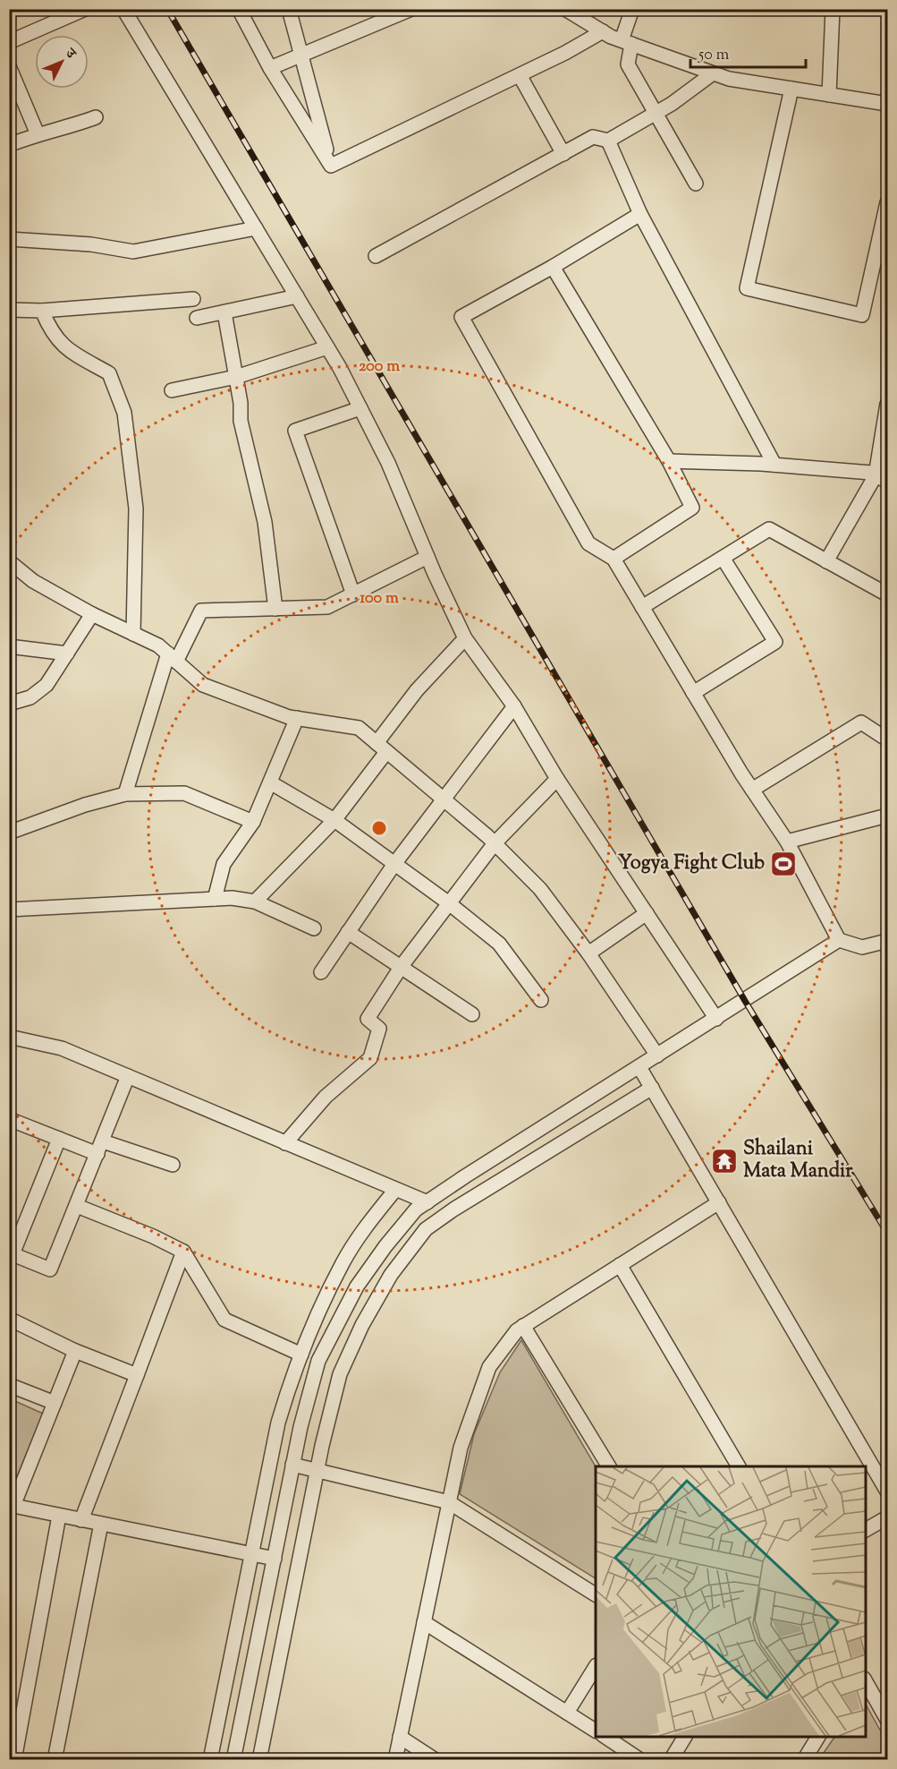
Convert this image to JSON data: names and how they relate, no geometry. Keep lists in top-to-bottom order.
{
  "places": {
    "sports": ["Yogya Fight Club"],
    "temple": ["Shailani Mata Mandir"]
  },
  "scale_bar": "50 m",
  "north": "top right",
  "rings": ["200 m", "100 m"]
}
